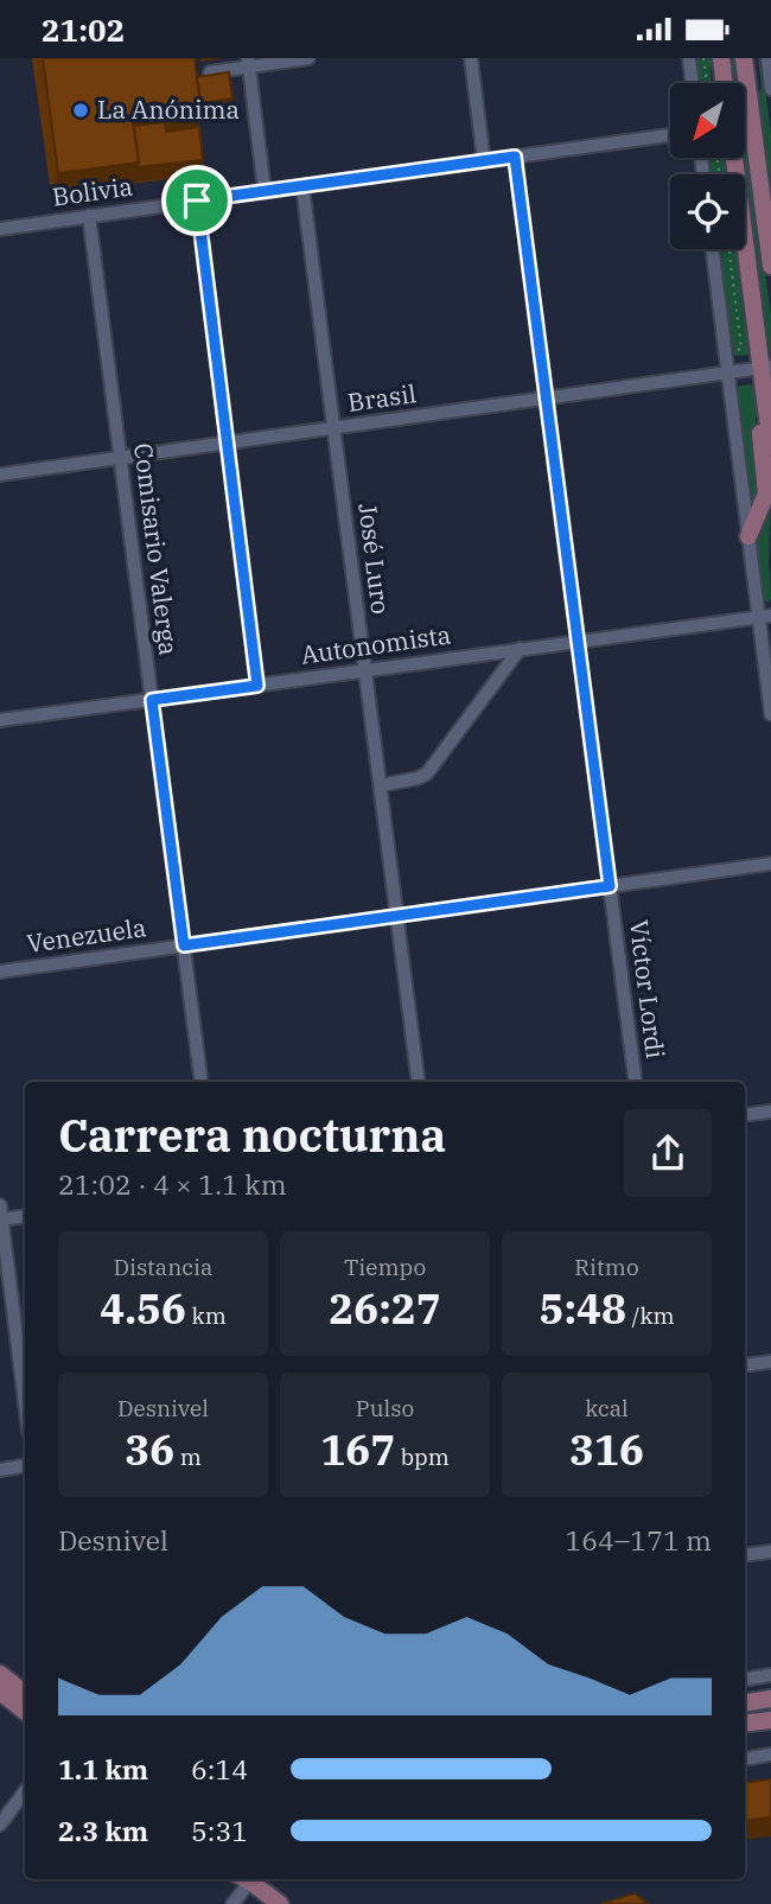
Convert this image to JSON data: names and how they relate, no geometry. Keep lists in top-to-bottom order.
{
  "streets": {
    "street": [
      "Bolivia",
      "Brasil",
      "Comisario Valerga",
      "José Luro",
      "Autonomista",
      "Venezuela",
      "Víctor Lordi"
    ]
  },
  "crossings": [
    ["Bolivia", "Comisario Valerga"],
    ["Bolivia", "José Luro"],
    ["Bolivia", "Víctor Lordi"],
    ["Brasil", "Comisario Valerga"],
    ["Brasil", "José Luro"],
    ["Brasil", "Víctor Lordi"],
    ["Comisario Valerga", "Autonomista"],
    ["Comisario Valerga", "Venezuela"],
    ["José Luro", "Autonomista"],
    ["José Luro", "Venezuela"],
    ["Autonomista", "Víctor Lordi"],
    ["Venezuela", "Víctor Lordi"]
  ],
  "places": ["La Anónima"],
  "north": "bottom left",
  "page": {
    "status": "21:02",
    "heading": ["Carrera nocturna", "21:02 · 4 × 1.1 km"],
    "stats": [
      ["Distancia", "4.56 km"],
      ["Tiempo", "26:27"],
      ["Ritmo", "5:48 /km"],
      ["Desnivel", "36 m"],
      ["Pulso", "167 bpm"],
      ["kcal", "316"]
    ],
    "chart": ["Desnivel", "164–171 m"],
    "list": [
      {
        "name": "1.1 km",
        "note": "6:14"
      },
      {
        "name": "2.3 km",
        "note": "5:31"
      }
    ]
  }
}
